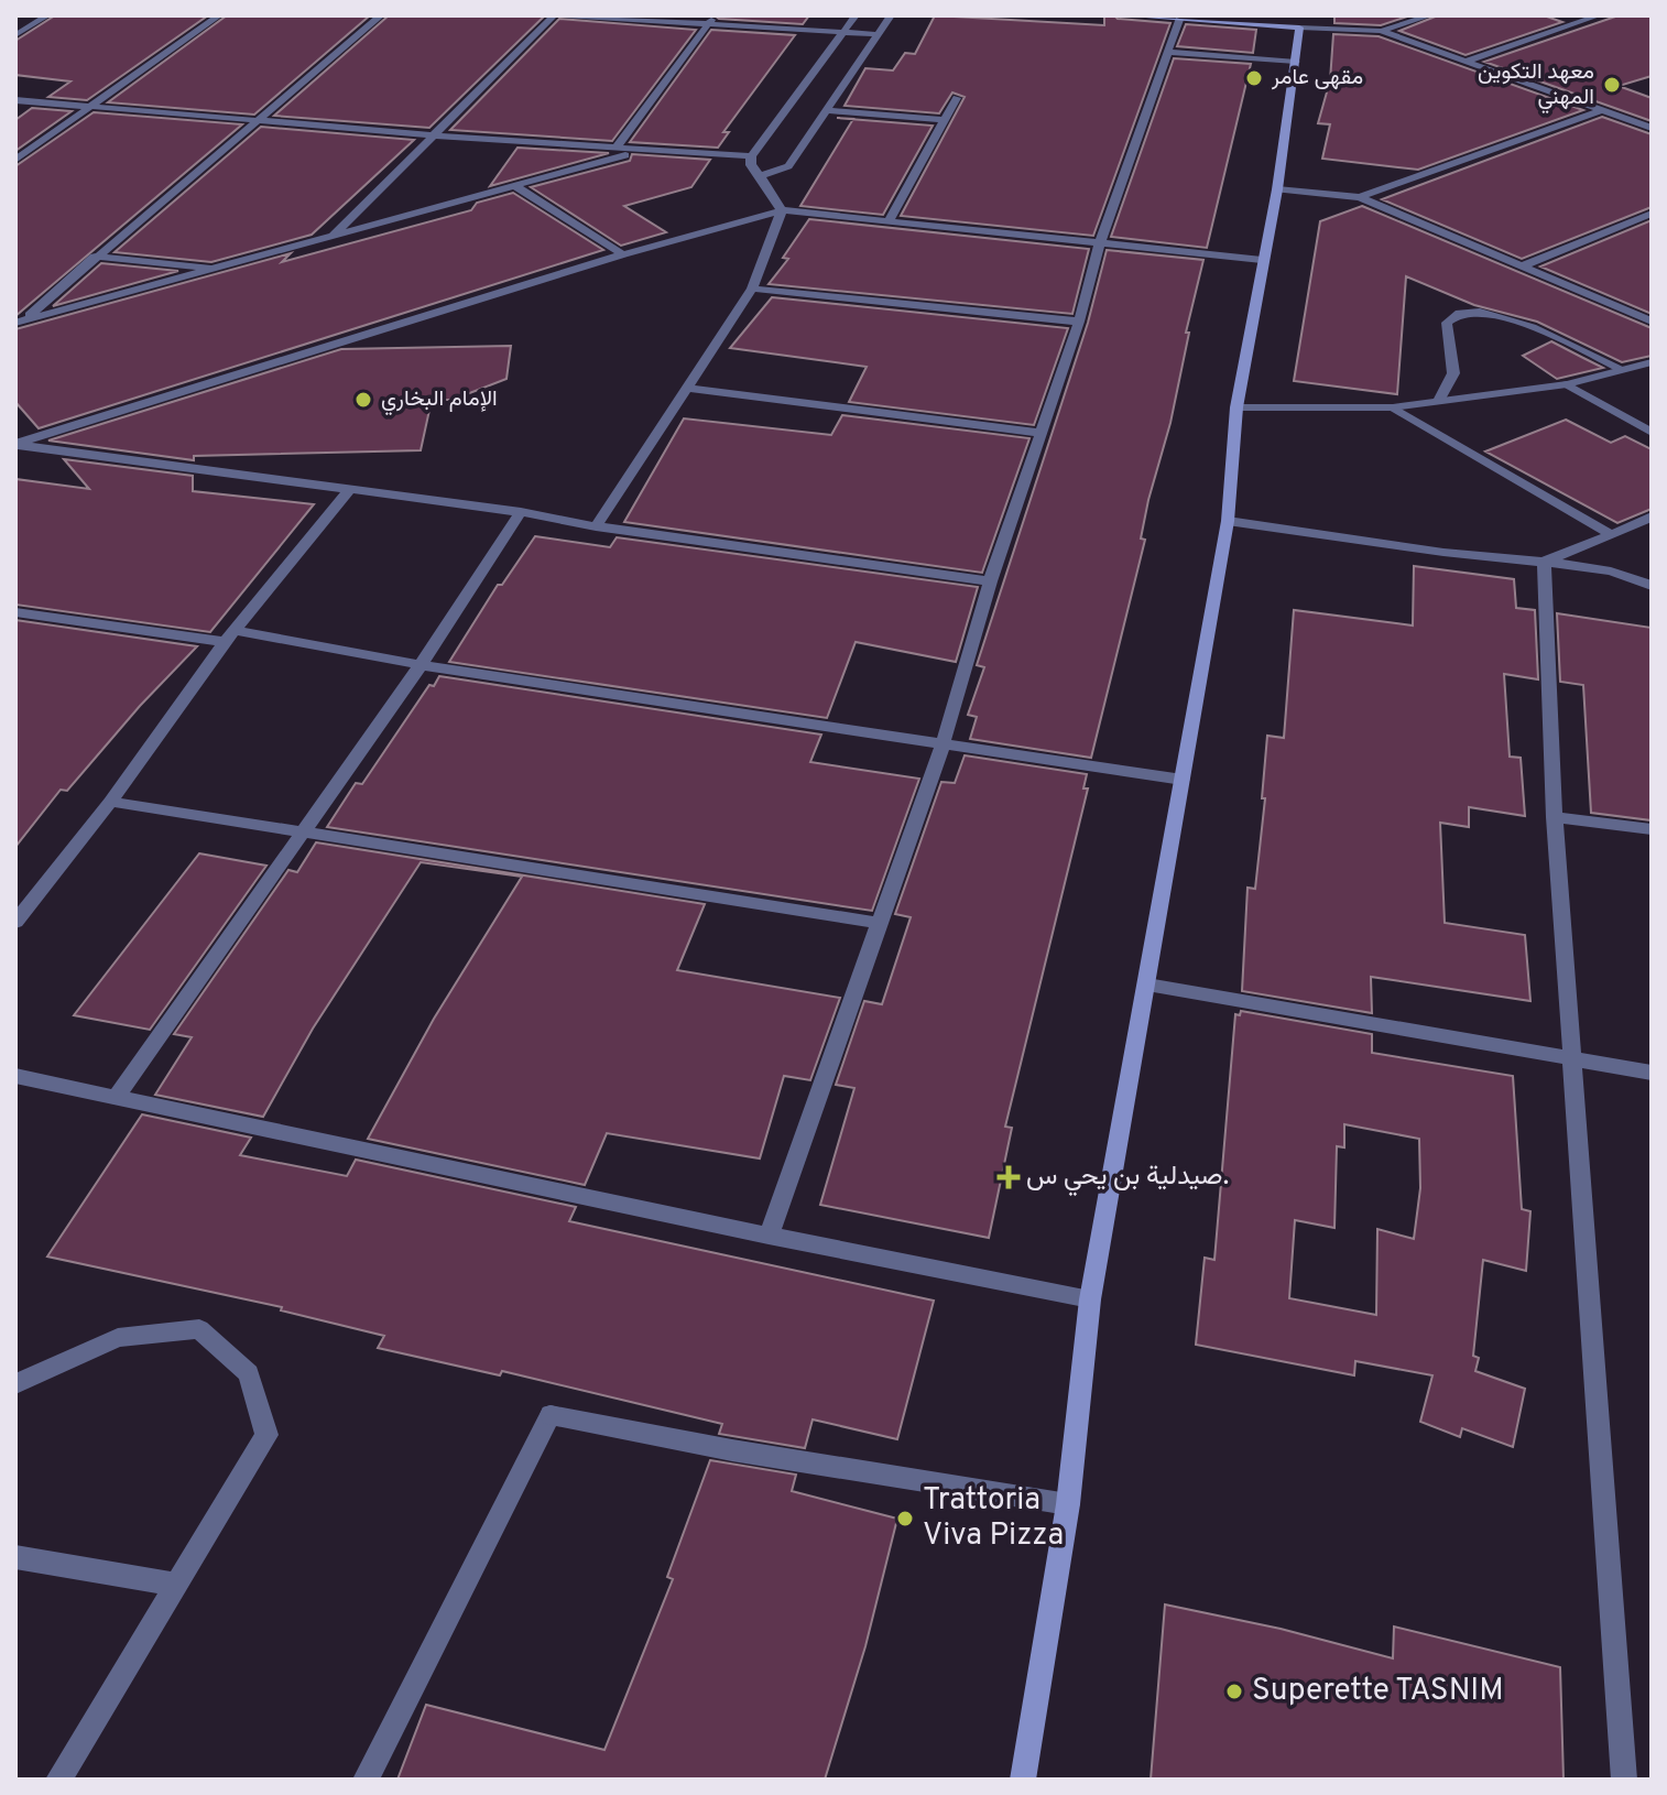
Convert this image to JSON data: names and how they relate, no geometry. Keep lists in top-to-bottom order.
{
  "places": {
    "other": [
      "مقهى عامر",
      "معهد التكوين المهني",
      "الإمام البخاري",
      "Trattoria Viva Pizza",
      "Superette TASNIM"
    ],
    "health": ["صيدلية بن يحي س."]
  }
}
